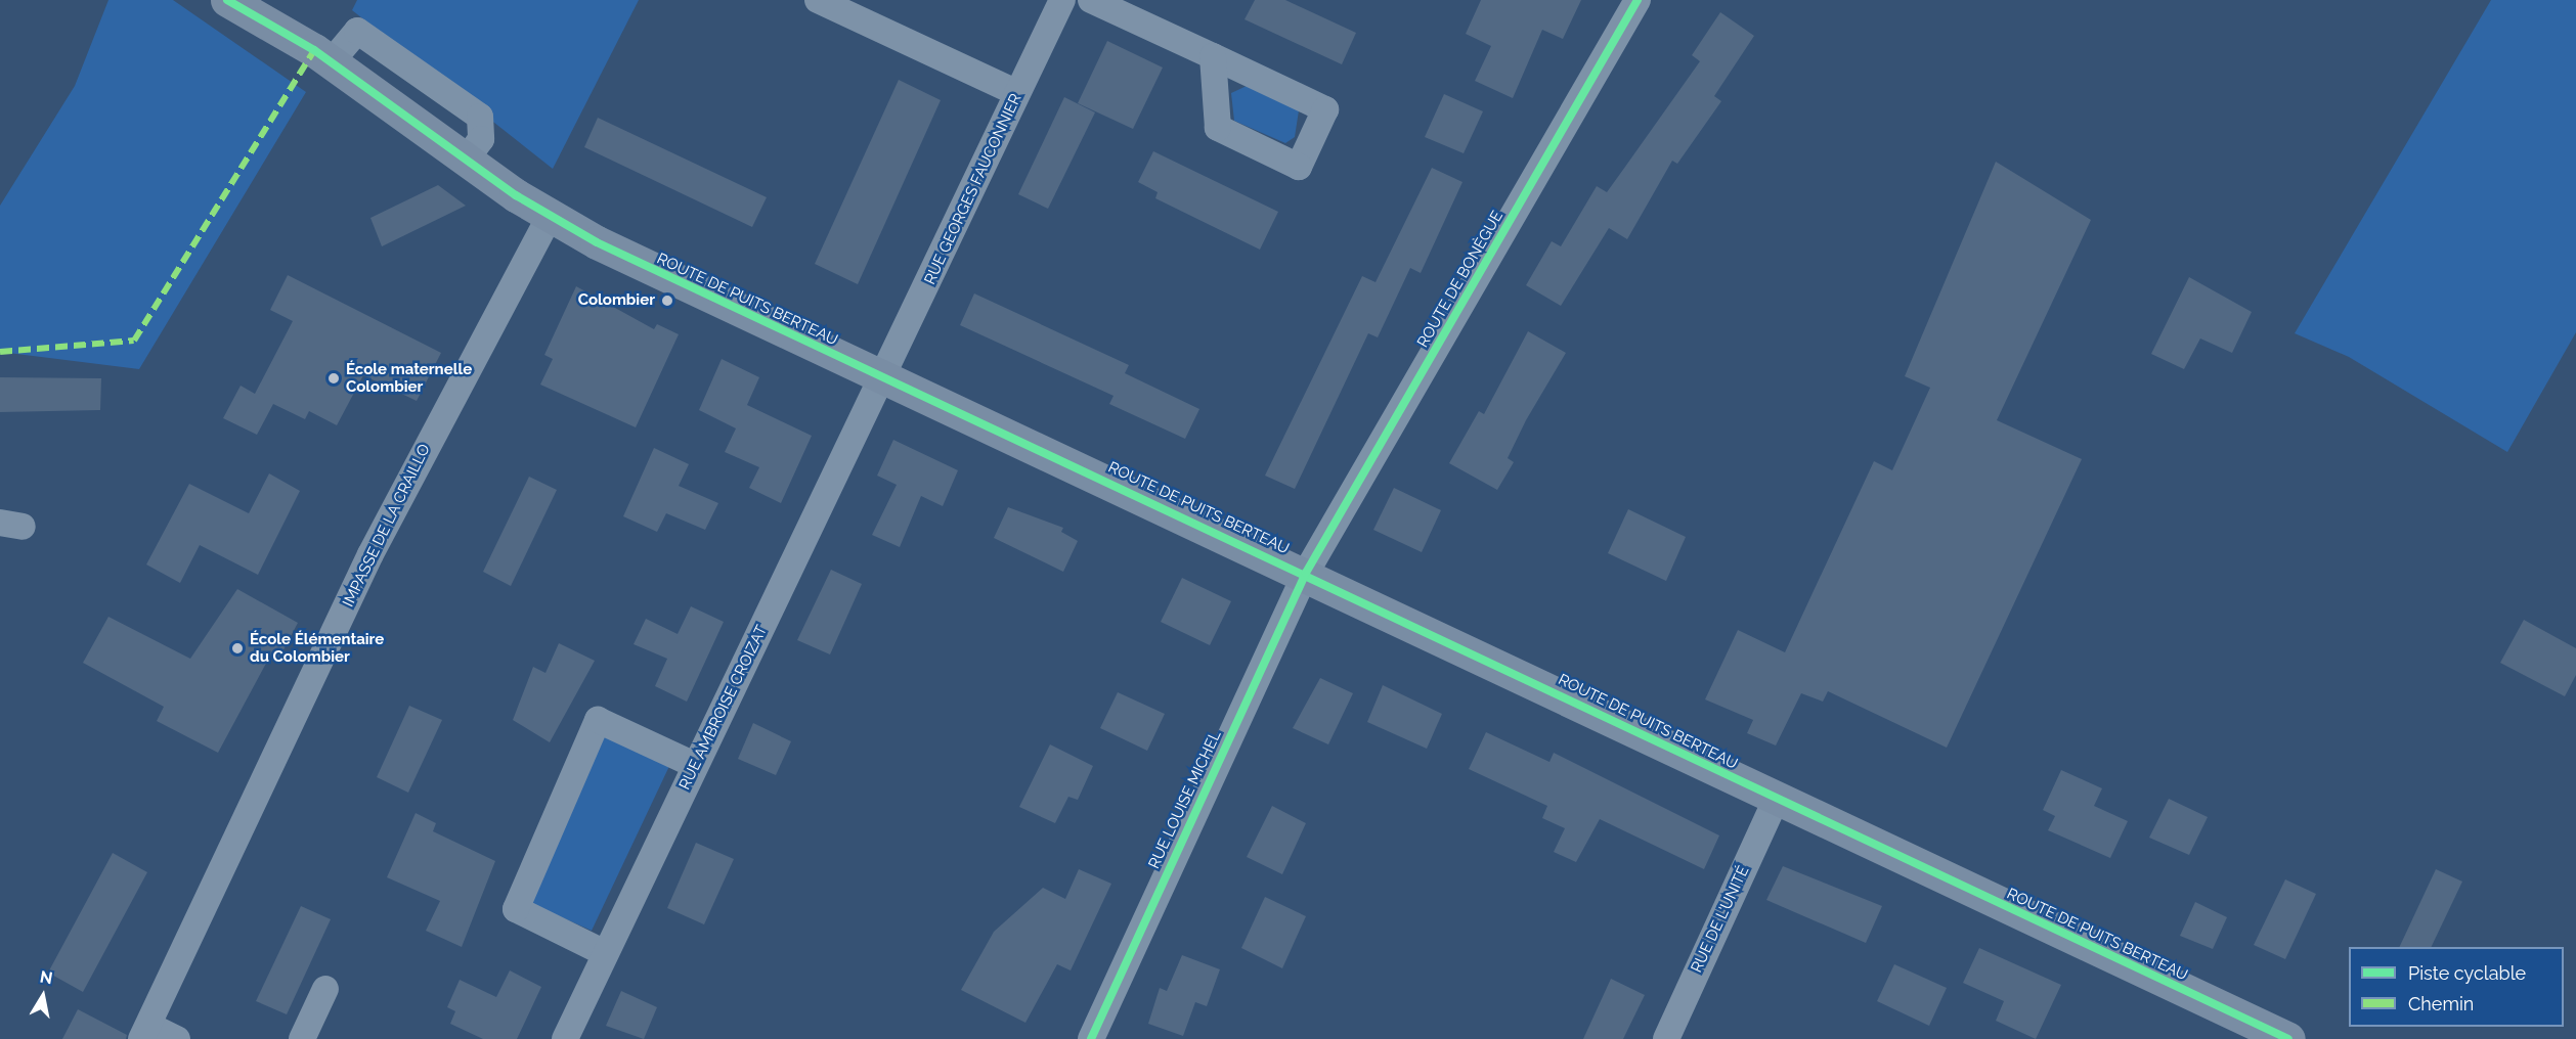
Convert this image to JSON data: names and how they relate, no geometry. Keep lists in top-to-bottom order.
{
  "streets": {
    "street": [
      "RUE GEORGES FAUCONNIER",
      "ROUTE DE BONÈGUE",
      "ROUTE DE PUITS BERTEAU",
      "IMPASSE DE LA CRAILLO",
      "RUE AMBROISE CROIZAT",
      "RUE LOUISE MICHEL",
      "RUE DE L'UNITÉ"
    ]
  },
  "crossings": [
    ["RUE GEORGES FAUCONNIER", "ROUTE DE PUITS BERTEAU"],
    ["RUE GEORGES FAUCONNIER", "RUE AMBROISE CROIZAT"],
    ["ROUTE DE BONÈGUE", "ROUTE DE PUITS BERTEAU"],
    ["ROUTE DE BONÈGUE", "RUE LOUISE MICHEL"],
    ["ROUTE DE PUITS BERTEAU", "IMPASSE DE LA CRAILLO"],
    ["ROUTE DE PUITS BERTEAU", "RUE AMBROISE CROIZAT"],
    ["ROUTE DE PUITS BERTEAU", "RUE LOUISE MICHEL"],
    ["ROUTE DE PUITS BERTEAU", "RUE DE L'UNITÉ"]
  ],
  "places": ["Colombier", "École maternelle Colombier", "École Élémentaire du Colombier"],
  "legend": ["Piste cyclable", "Chemin"],
  "north": "top"
}
